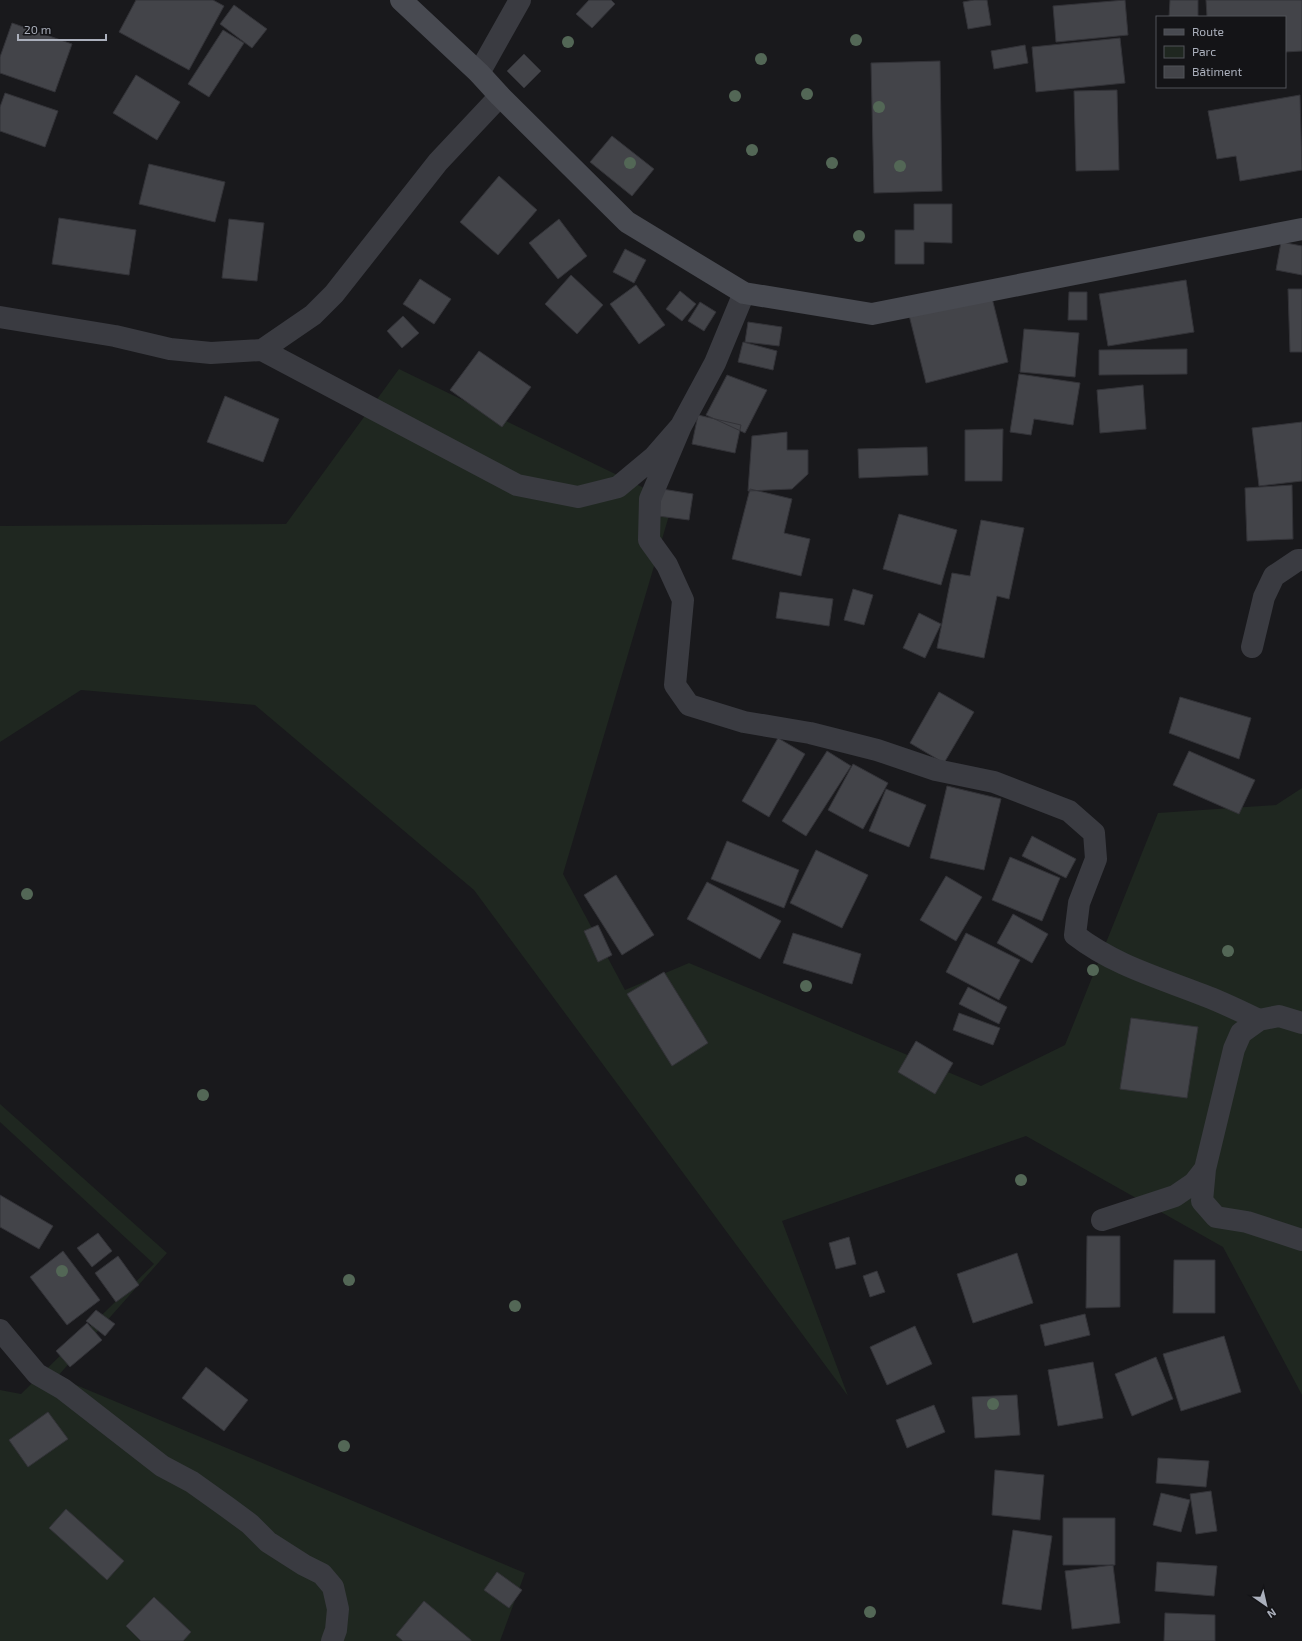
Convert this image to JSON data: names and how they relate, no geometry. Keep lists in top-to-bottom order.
{
  "legend": ["Route", "Parc", "Bâtiment"],
  "scale_bar": "20 m",
  "north": "bottom right"
}
